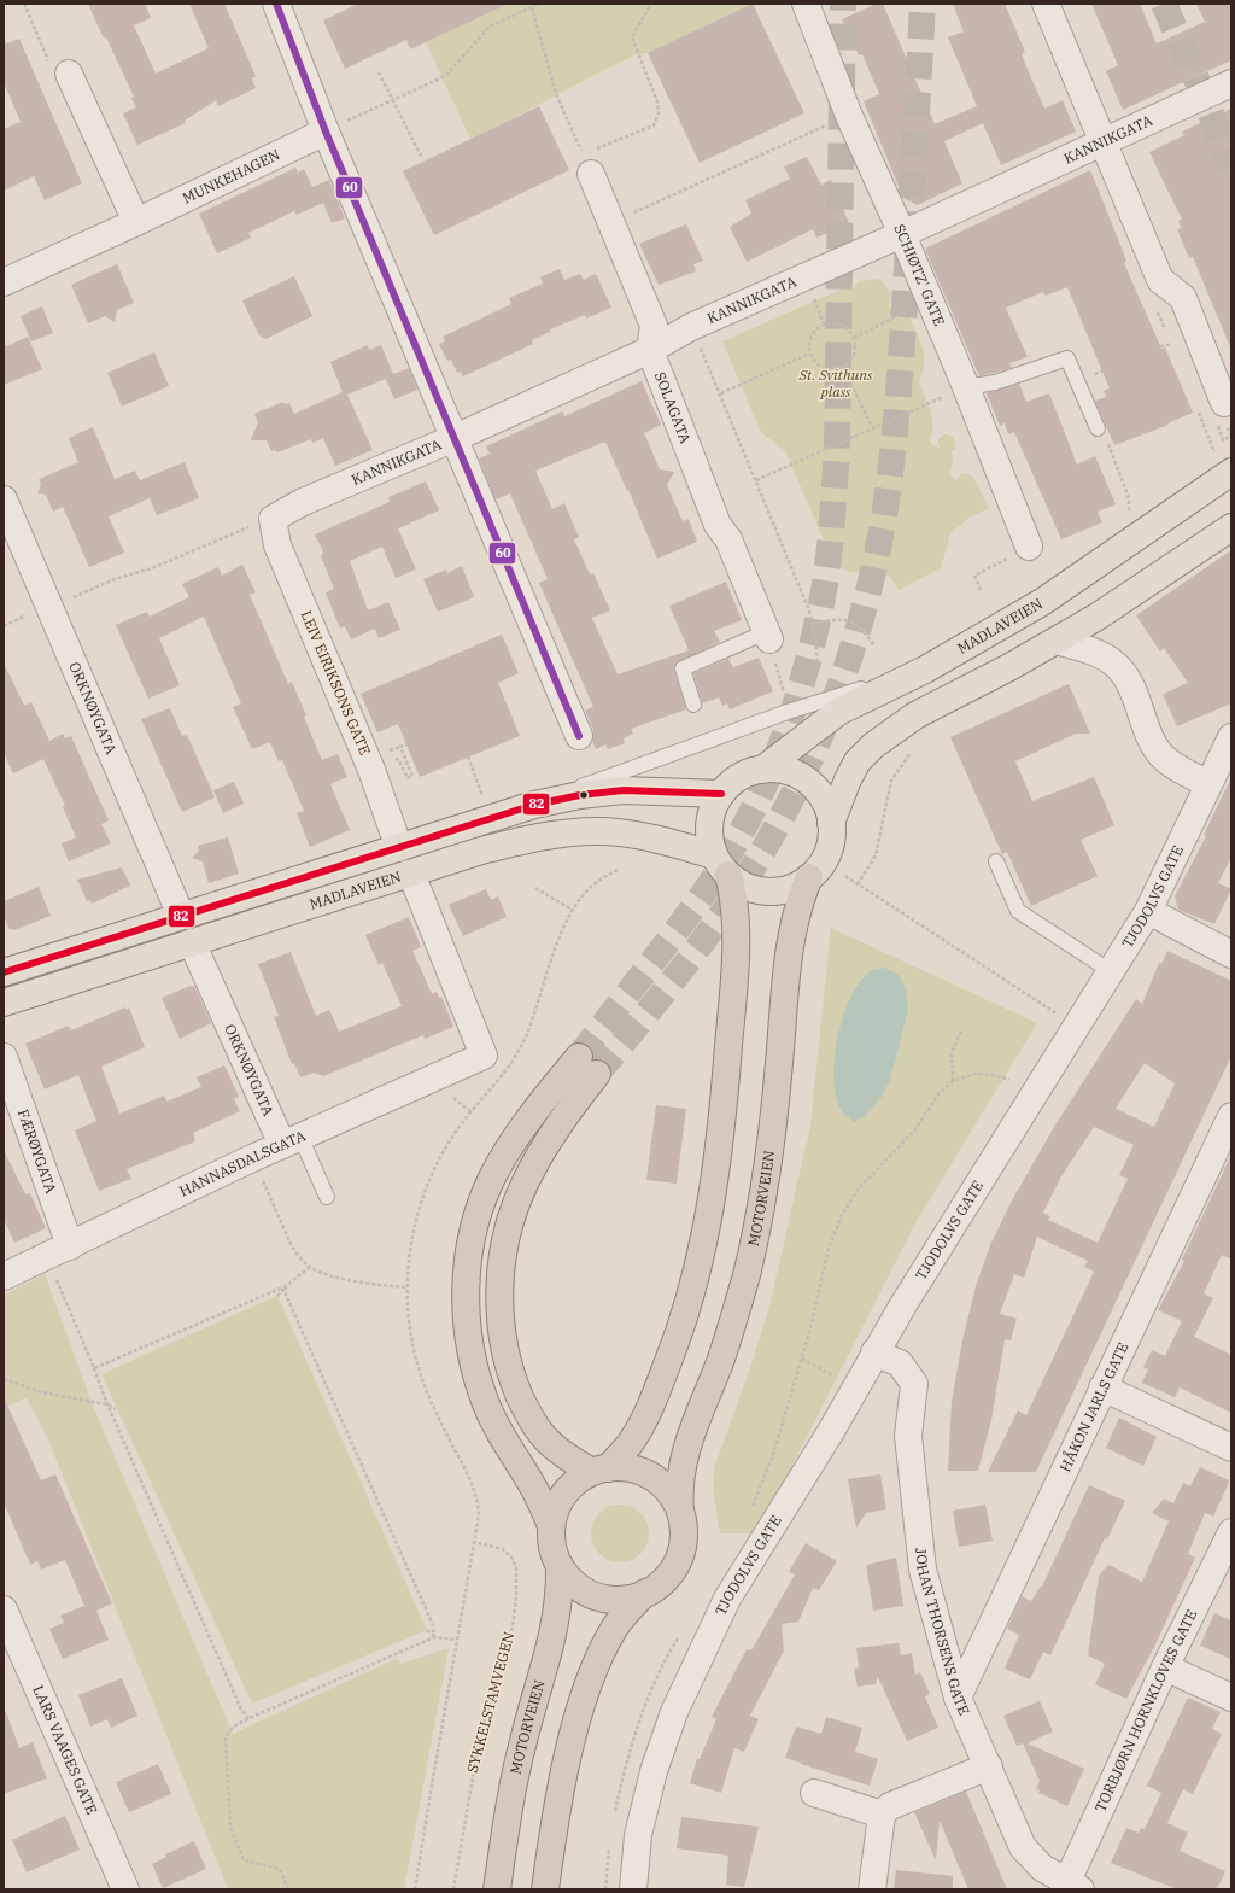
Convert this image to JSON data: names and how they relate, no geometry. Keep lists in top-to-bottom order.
{
  "streets": {
    "highway": ["MOTORVEIEN"],
    "main road": ["MADLAVEIEN"],
    "street": [
      "KANNIKGATA",
      "MUNKEHAGEN",
      "SCHIØTZ' GATE",
      "SOLAGATA",
      "LEIV EIRIKSONS GATE",
      "ORKNØYGATA",
      "TJODOLVS GATE",
      "FÆRØYGATA",
      "HANNASDALSGATA",
      "HÅKON JARLS GATE",
      "JOHAN THORSENS GATE",
      "TORBJØRN HORNKLOVES GATE",
      "LARS VAAGES GATE"
    ],
    "path": ["SYKKELSTAMVEGEN"]
  },
  "crossings": [
    ["KANNIKGATA", "SCHIØTZ' GATE"],
    ["KANNIKGATA", "SOLAGATA"],
    ["KANNIKGATA", "LEIV EIRIKSONS GATE"],
    ["MADLAVEIEN", "LEIV EIRIKSONS GATE"],
    ["MADLAVEIEN", "ORKNØYGATA"],
    ["MADLAVEIEN", "HANNASDALSGATA"],
    ["MADLAVEIEN", "MOTORVEIEN"],
    ["ORKNØYGATA", "HANNASDALSGATA"],
    ["TJODOLVS GATE", "JOHAN THORSENS GATE"],
    ["FÆRØYGATA", "HANNASDALSGATA"],
    ["HÅKON JARLS GATE", "JOHAN THORSENS GATE"],
    ["JOHAN THORSENS GATE", "TORBJØRN HORNKLOVES GATE"]
  ],
  "parks": ["St. Svithuns plass"],
  "lines": ["transit line 60", "transit line 82"]
}
